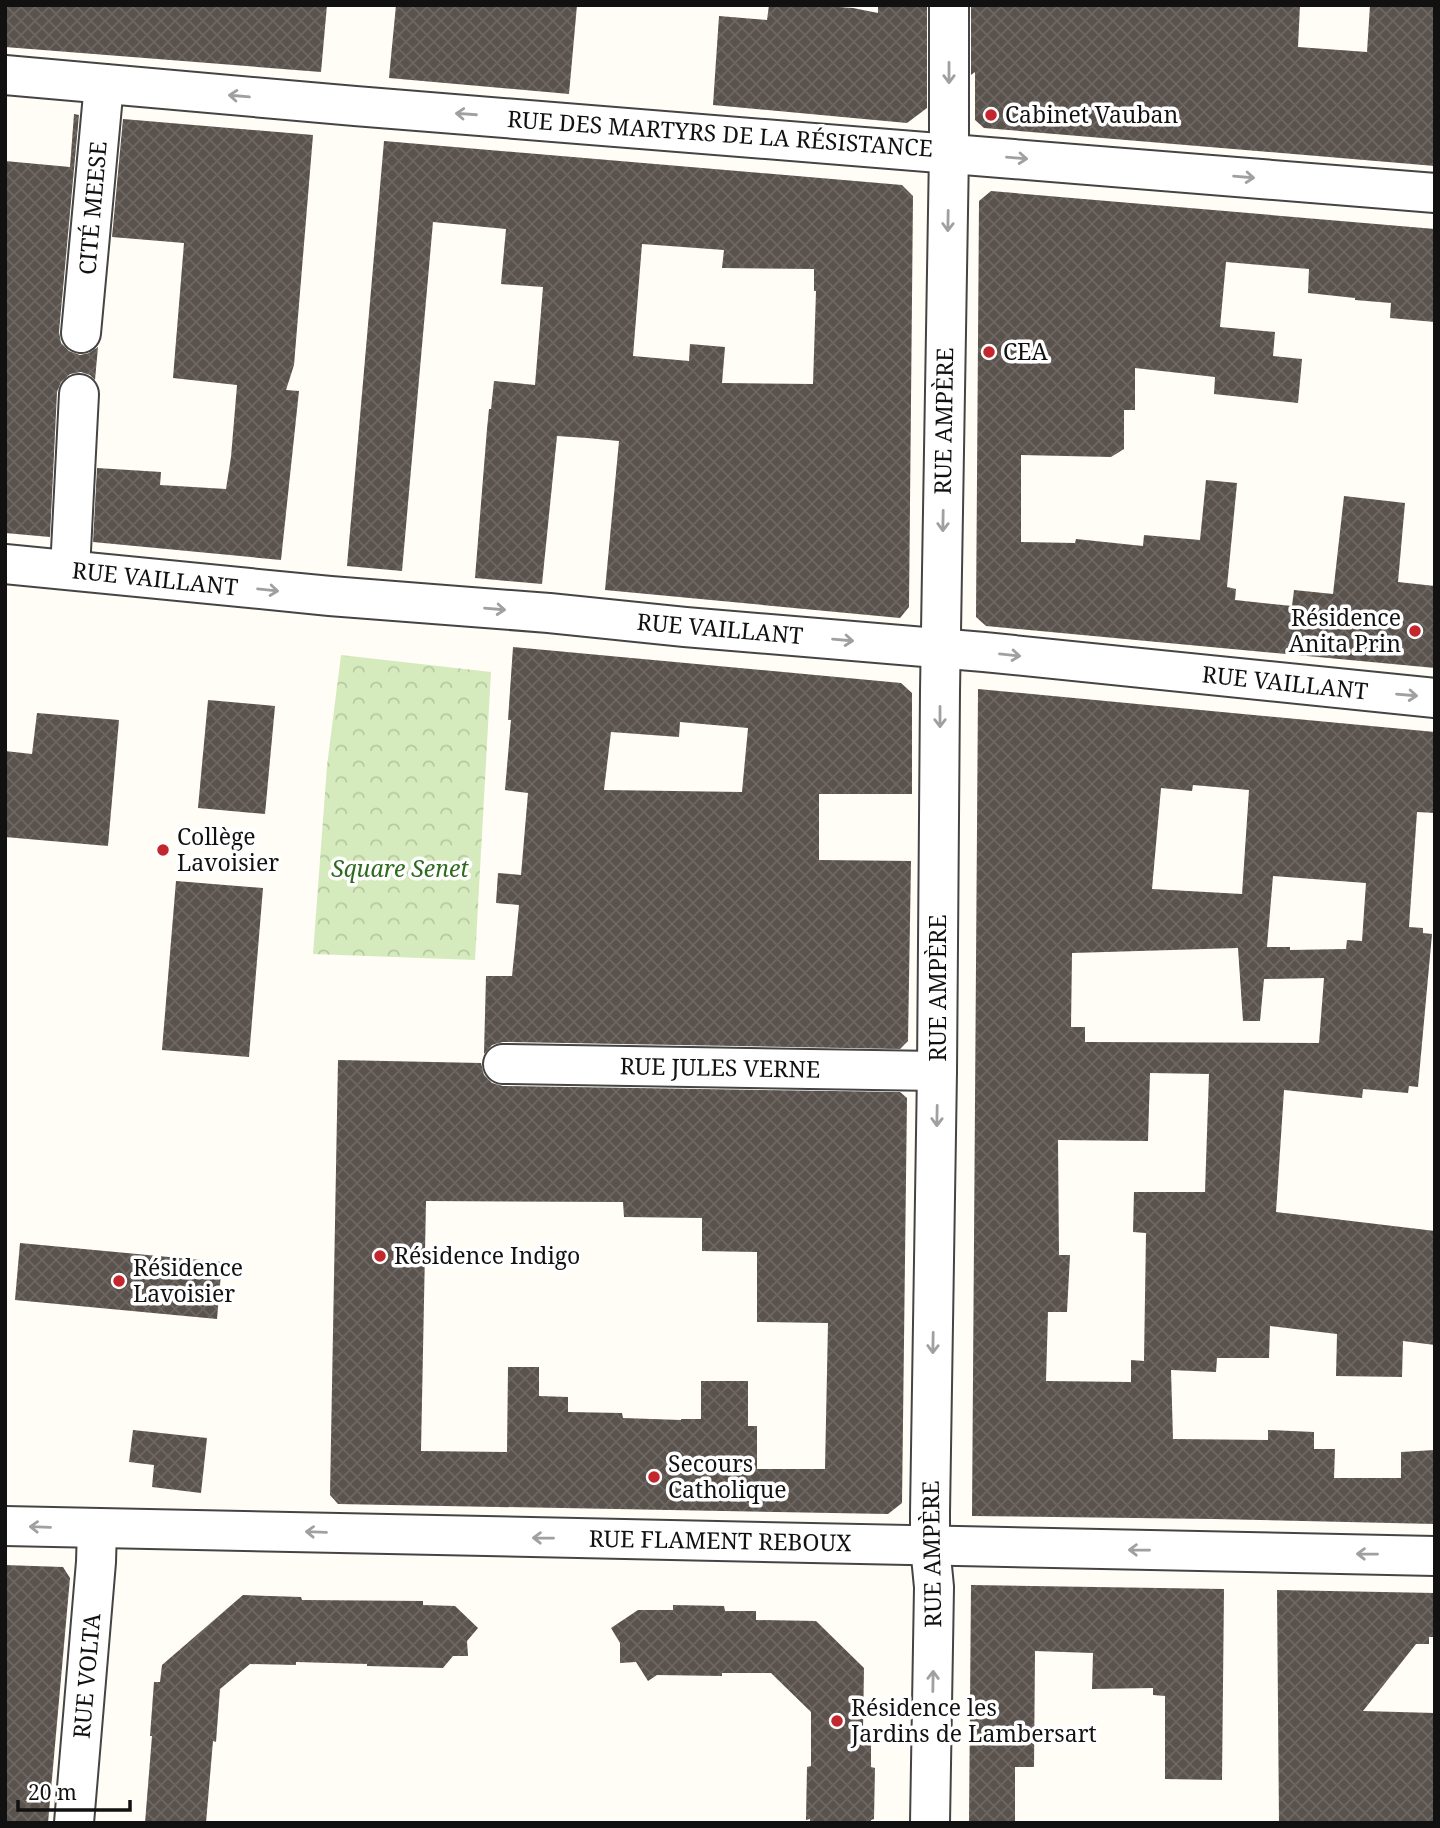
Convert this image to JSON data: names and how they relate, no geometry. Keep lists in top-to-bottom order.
{
  "streets": {
    "street": [
      "RUE DES MARTYRS DE LA RÉSISTANCE",
      "CITÉ MEESE",
      "RUE AMPÈRE",
      "RUE VAILLANT",
      "RUE JULES VERNE",
      "RUE FLAMENT REBOUX",
      "RUE VOLTA"
    ]
  },
  "crossings": [
    ["RUE DES MARTYRS DE LA RÉSISTANCE", "CITÉ MEESE"],
    ["RUE DES MARTYRS DE LA RÉSISTANCE", "RUE AMPÈRE"],
    ["RUE AMPÈRE", "RUE VAILLANT"],
    ["RUE AMPÈRE", "RUE JULES VERNE"],
    ["RUE AMPÈRE", "RUE FLAMENT REBOUX"],
    ["RUE FLAMENT REBOUX", "RUE VOLTA"]
  ],
  "one_way": ["RUE VAILLANT", "RUE FLAMENT REBOUX"],
  "parks": ["Square Senet"],
  "places": [
    "Cabinet Vauban",
    "CEA",
    "Résidence Anita Prin",
    "Collège Lavoisier",
    "Résidence Indigo",
    "Résidence Lavoisier",
    "Secours Catholique",
    "Résidence les Jardins de Lambersart"
  ],
  "scale_bar": "20 m"
}
